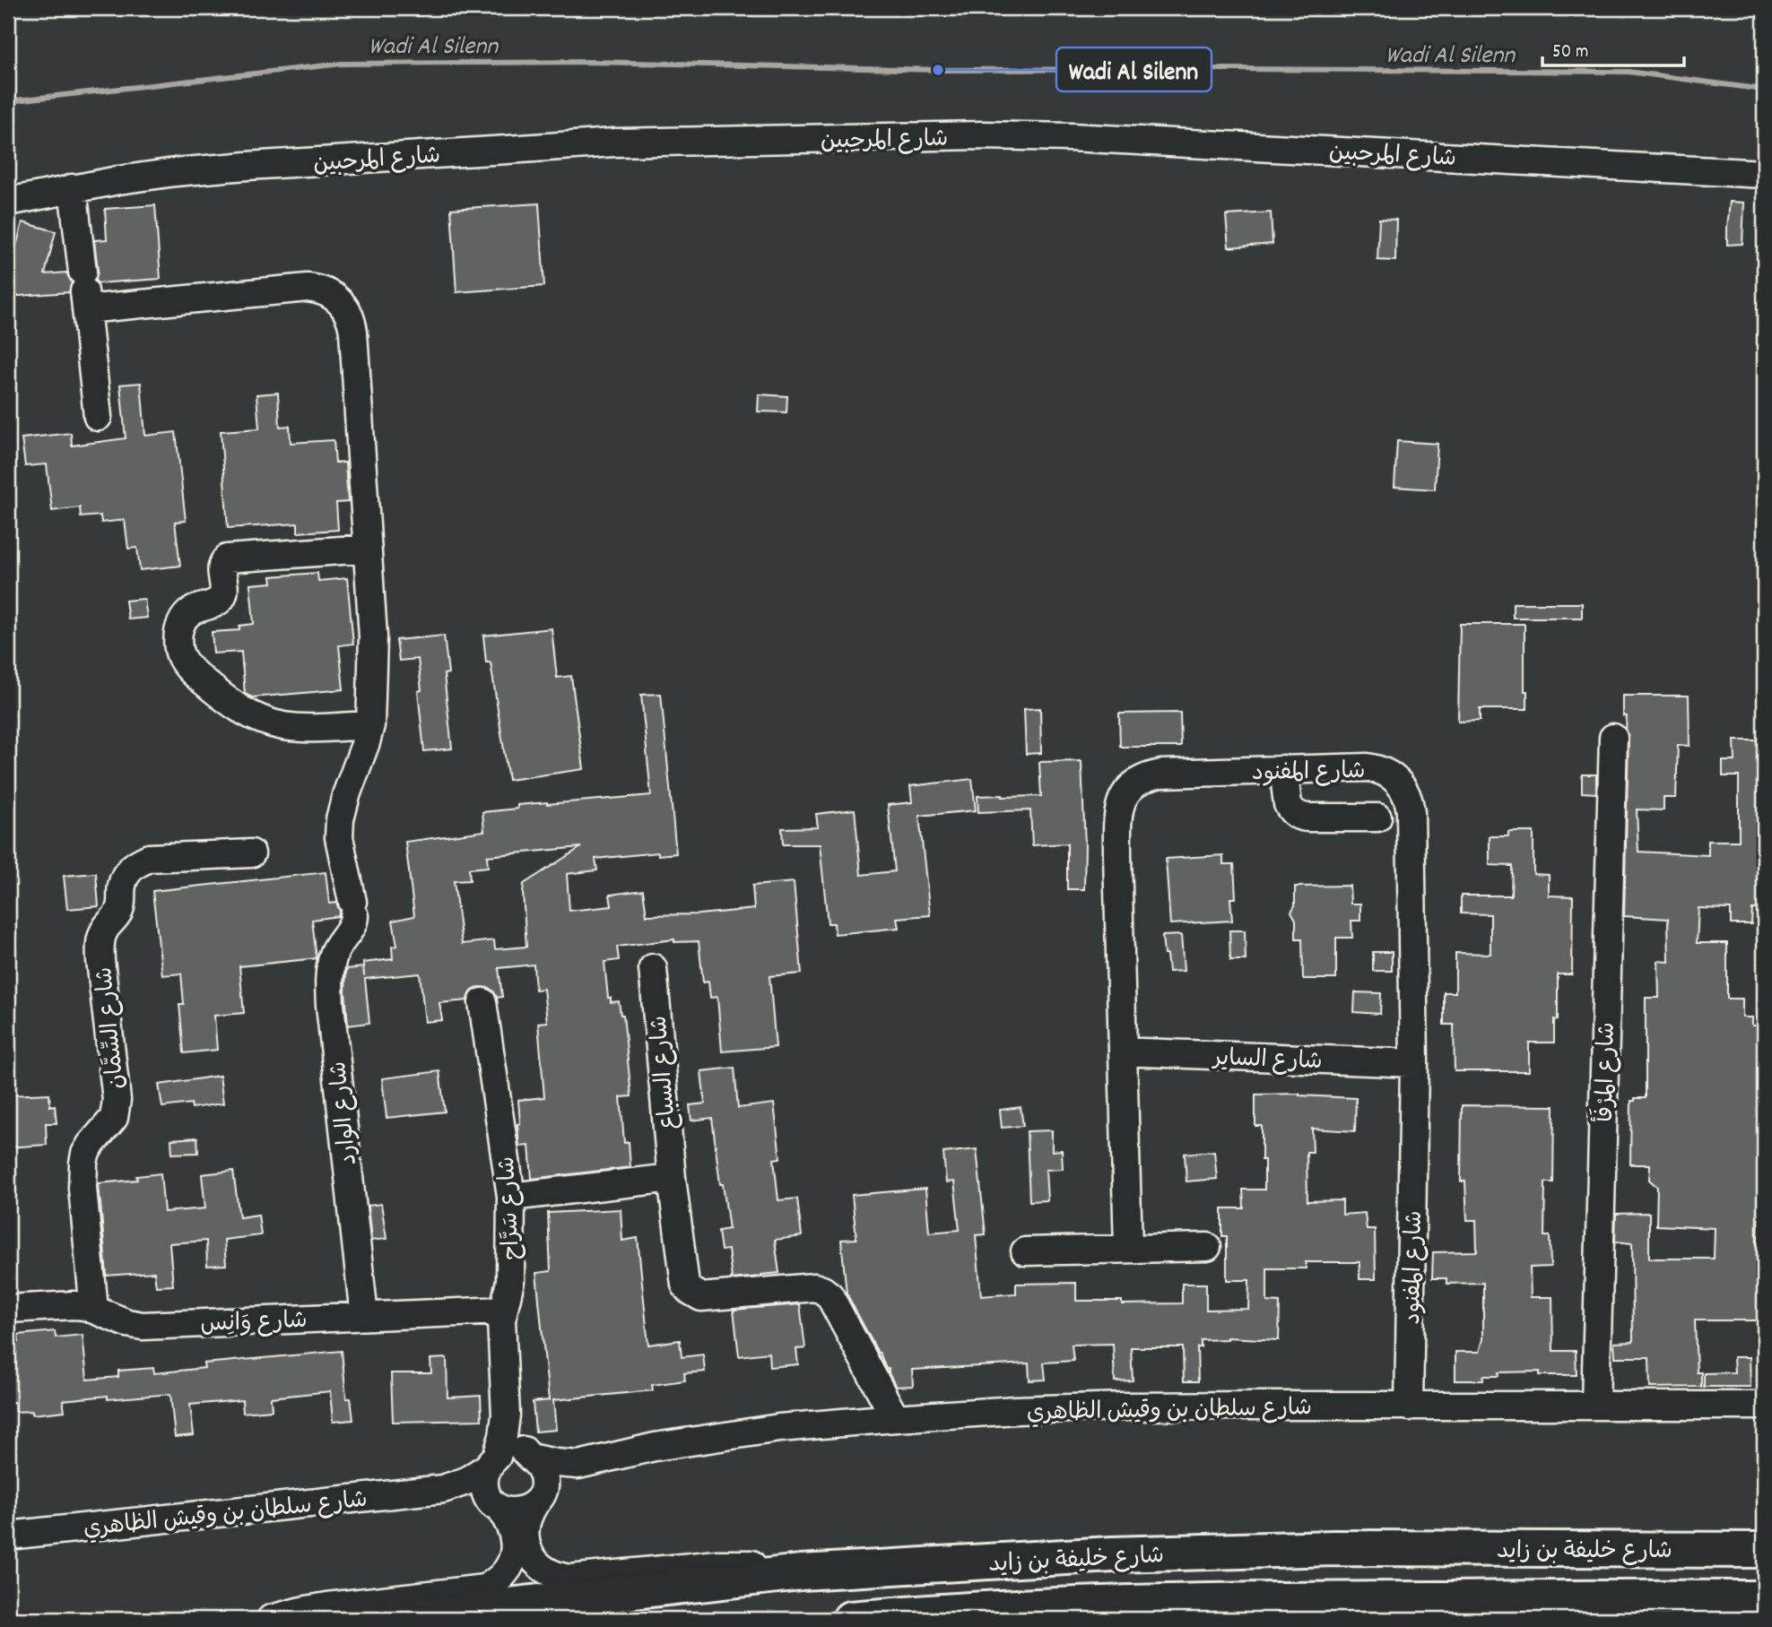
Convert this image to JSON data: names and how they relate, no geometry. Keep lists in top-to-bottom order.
{
  "streets": {
    "highway": ["شارع خليفة بن زايد"],
    "street": [
      "شارع المرحبين",
      "شارع المفنود",
      "شارع السِّمَّان",
      "شارع الساير",
      "شارع المرْفَأ",
      "شارع السباع",
      "شارع الوارد",
      "شارع سَرَّاح",
      "شارع وَانِس",
      "شارع سلطان بن وقيش الظاهري"
    ]
  },
  "crossings": [
    ["شارع المفنود", "شارع الساير"],
    ["شارع المفنود", "شارع سلطان بن وقيش الظاهري"],
    ["شارع السِّمَّان", "شارع وَانِس"],
    ["شارع المرْفَأ", "شارع سلطان بن وقيش الظاهري"],
    ["شارع السباع", "شارع سلطان بن وقيش الظاهري"],
    ["شارع الوارد", "شارع وَانِس"],
    ["شارع سَرَّاح", "شارع وَانِس"],
    ["شارع سَرَّاح", "شارع سلطان بن وقيش الظاهري"]
  ],
  "water": ["Wadi Al Silenn"],
  "places": ["Wadi Al Silenn"],
  "scale_bar": "50 m"
}
